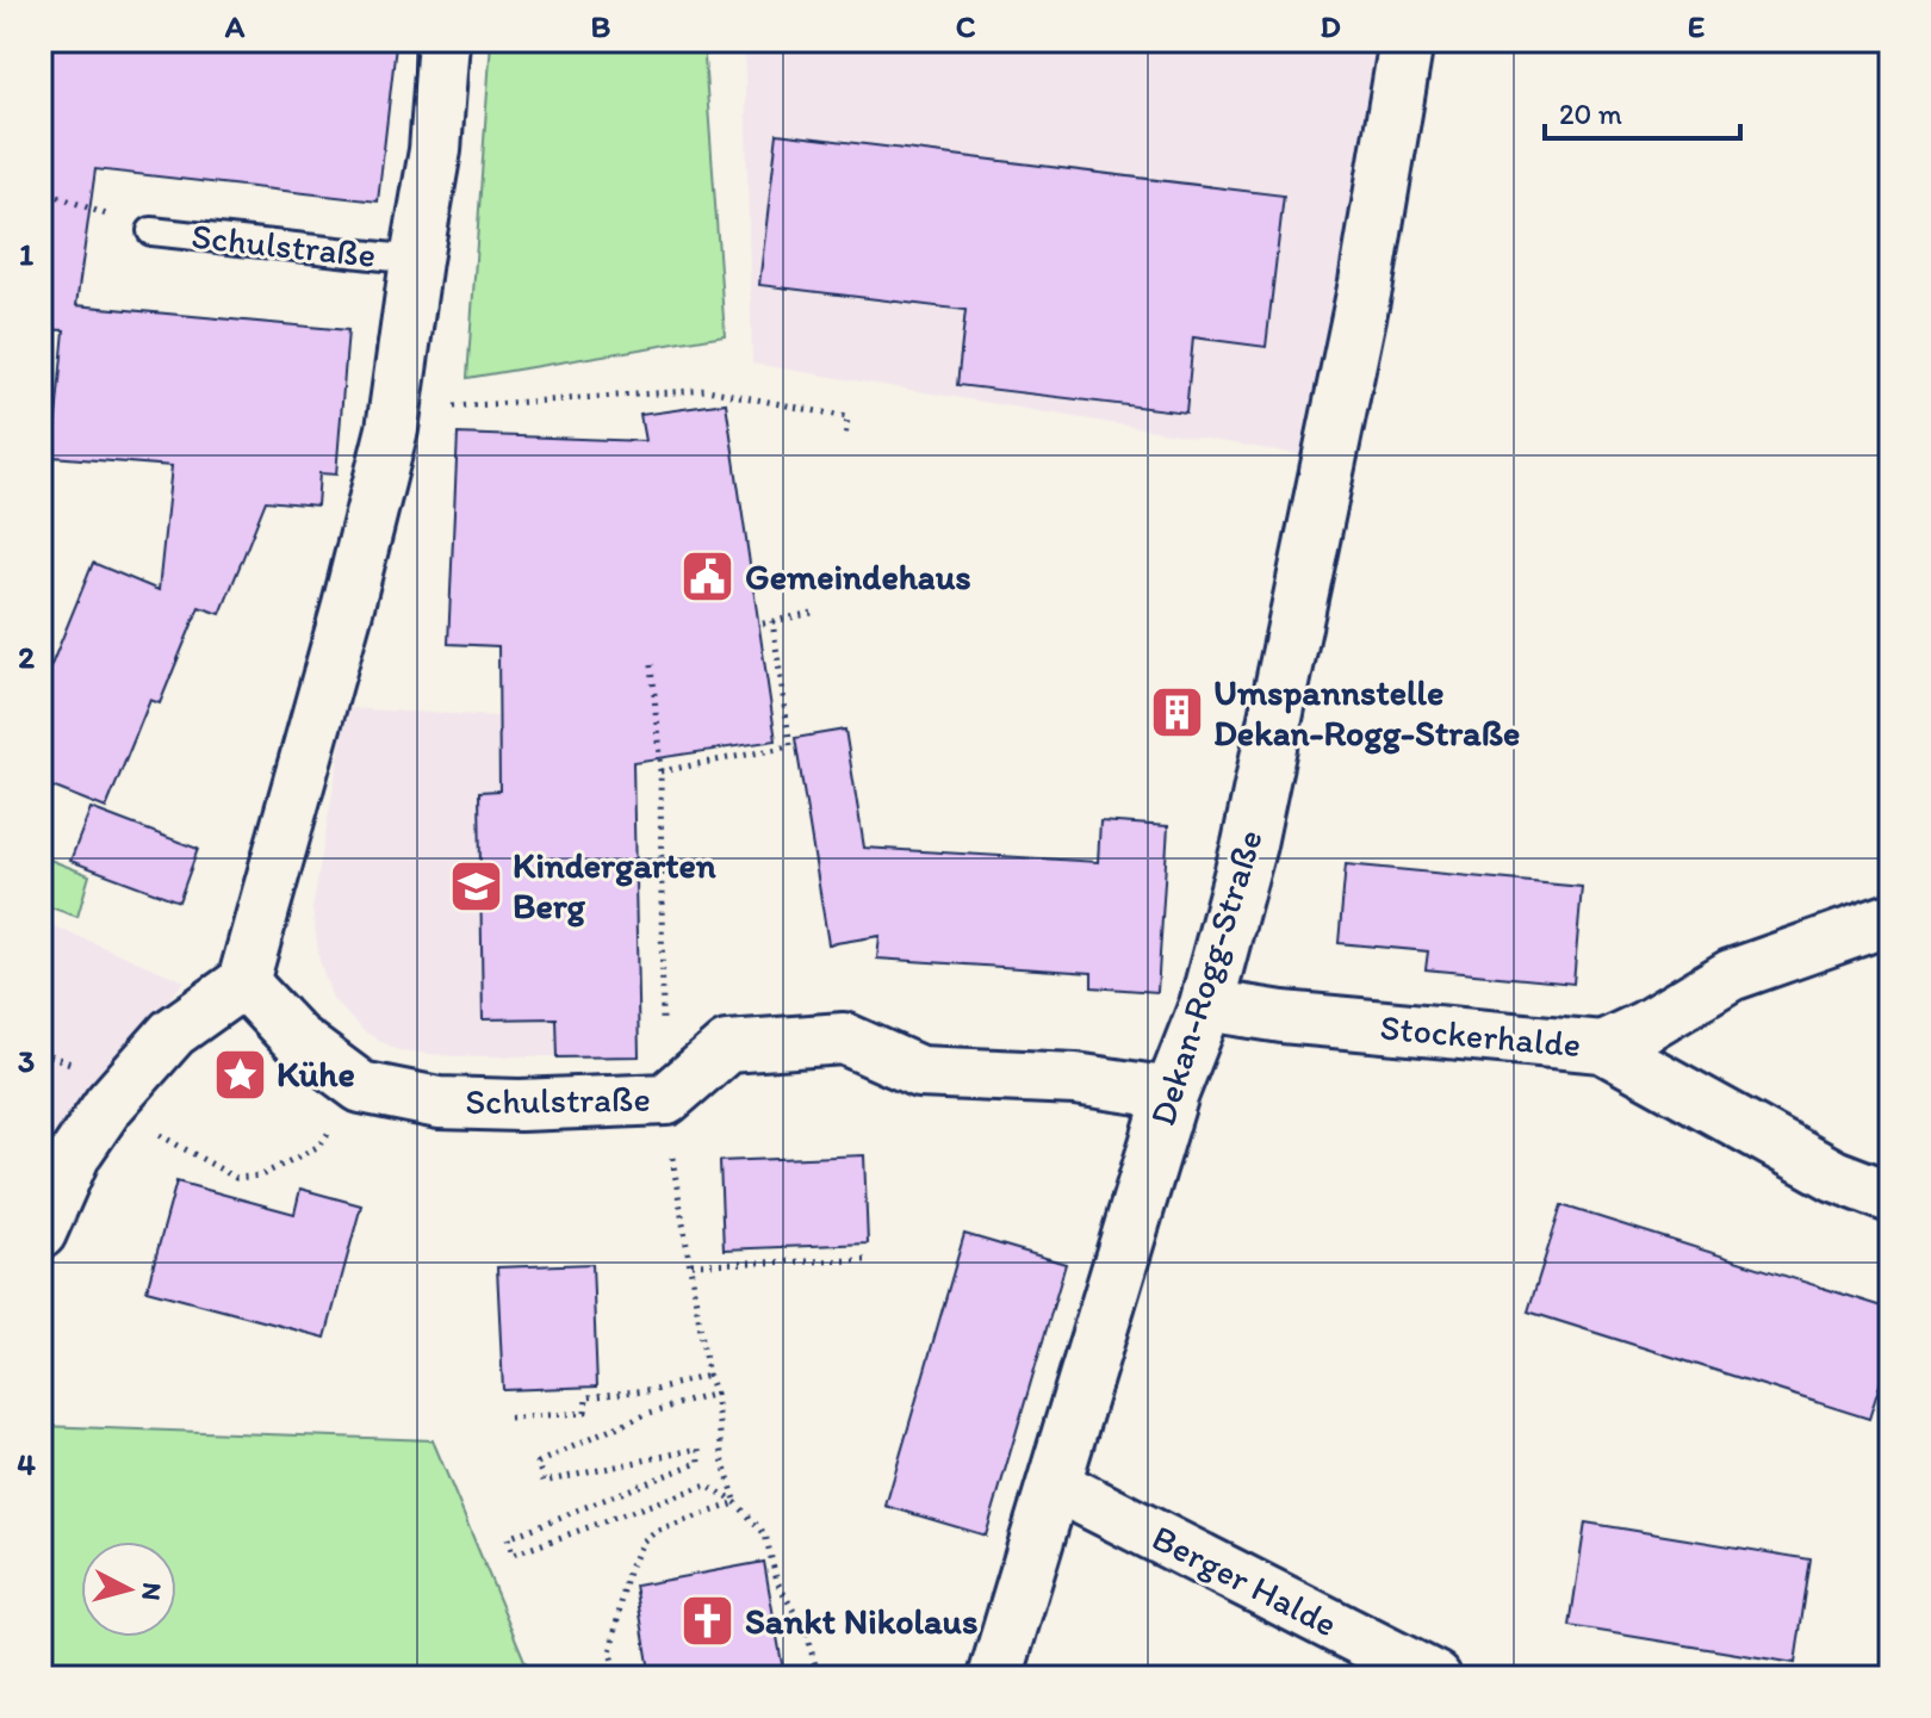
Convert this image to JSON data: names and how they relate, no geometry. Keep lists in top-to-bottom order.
{
  "streets": {
    "street": [
      "Schulstraße",
      "Dekan-Rogg-Straße",
      "Stockerhalde",
      "Berger Halde"
    ]
  },
  "crossings": [
    ["Schulstraße", "Dekan-Rogg-Straße"],
    ["Dekan-Rogg-Straße", "Stockerhalde"],
    ["Dekan-Rogg-Straße", "Berger Halde"]
  ],
  "places": {
    "public building": ["Gemeindehaus"],
    "building": ["Umspannstelle Dekan-Rogg-Straße"],
    "school or university": ["Kindergarten Berg"],
    "place": ["Kühe"],
    "church": ["Sankt Nikolaus"]
  },
  "scale_bar": "20 m",
  "north": "right",
  "grid": {
    "columns": [
      "A",
      "B",
      "C",
      "D",
      "E"
    ],
    "rows": [
      "1",
      "2",
      "3",
      "4"
    ]
  }
}
